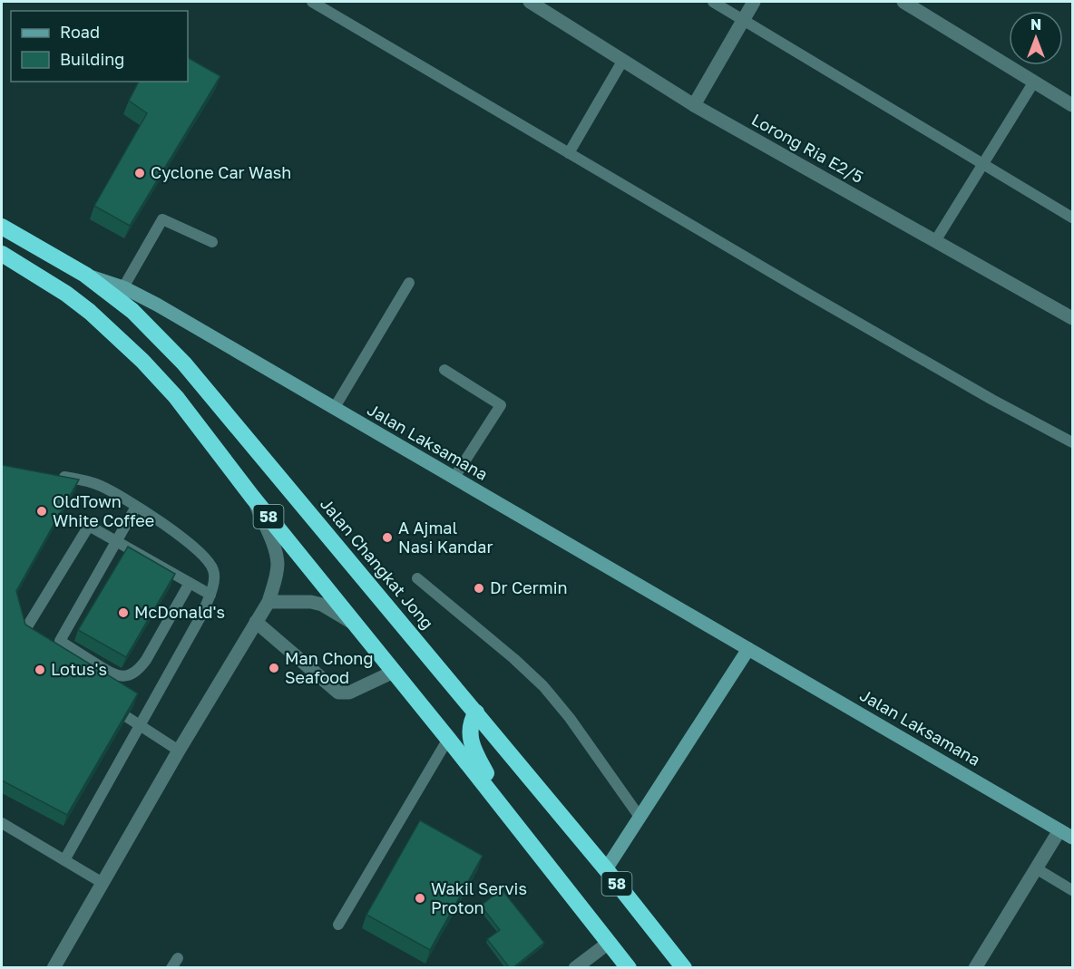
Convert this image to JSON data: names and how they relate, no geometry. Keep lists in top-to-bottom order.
{
  "streets": {
    "highway": ["58", "Jalan Changkat Jong"],
    "street": ["Lorong Ria E2/5", "Jalan Laksamana"]
  },
  "crossings": [
    ["Jalan Laksamana", "Jalan Changkat Jong"]
  ],
  "places": [
    "Cyclone Car Wash",
    "OldTown White Coffee",
    "A Ajmal Nasi Kandar",
    "Dr Cermin",
    "McDonald's",
    "Man Chong Seafood",
    "Lotus's",
    "Wakil Servis Proton"
  ],
  "legend": ["Road", "Building"],
  "north": "top"
}
